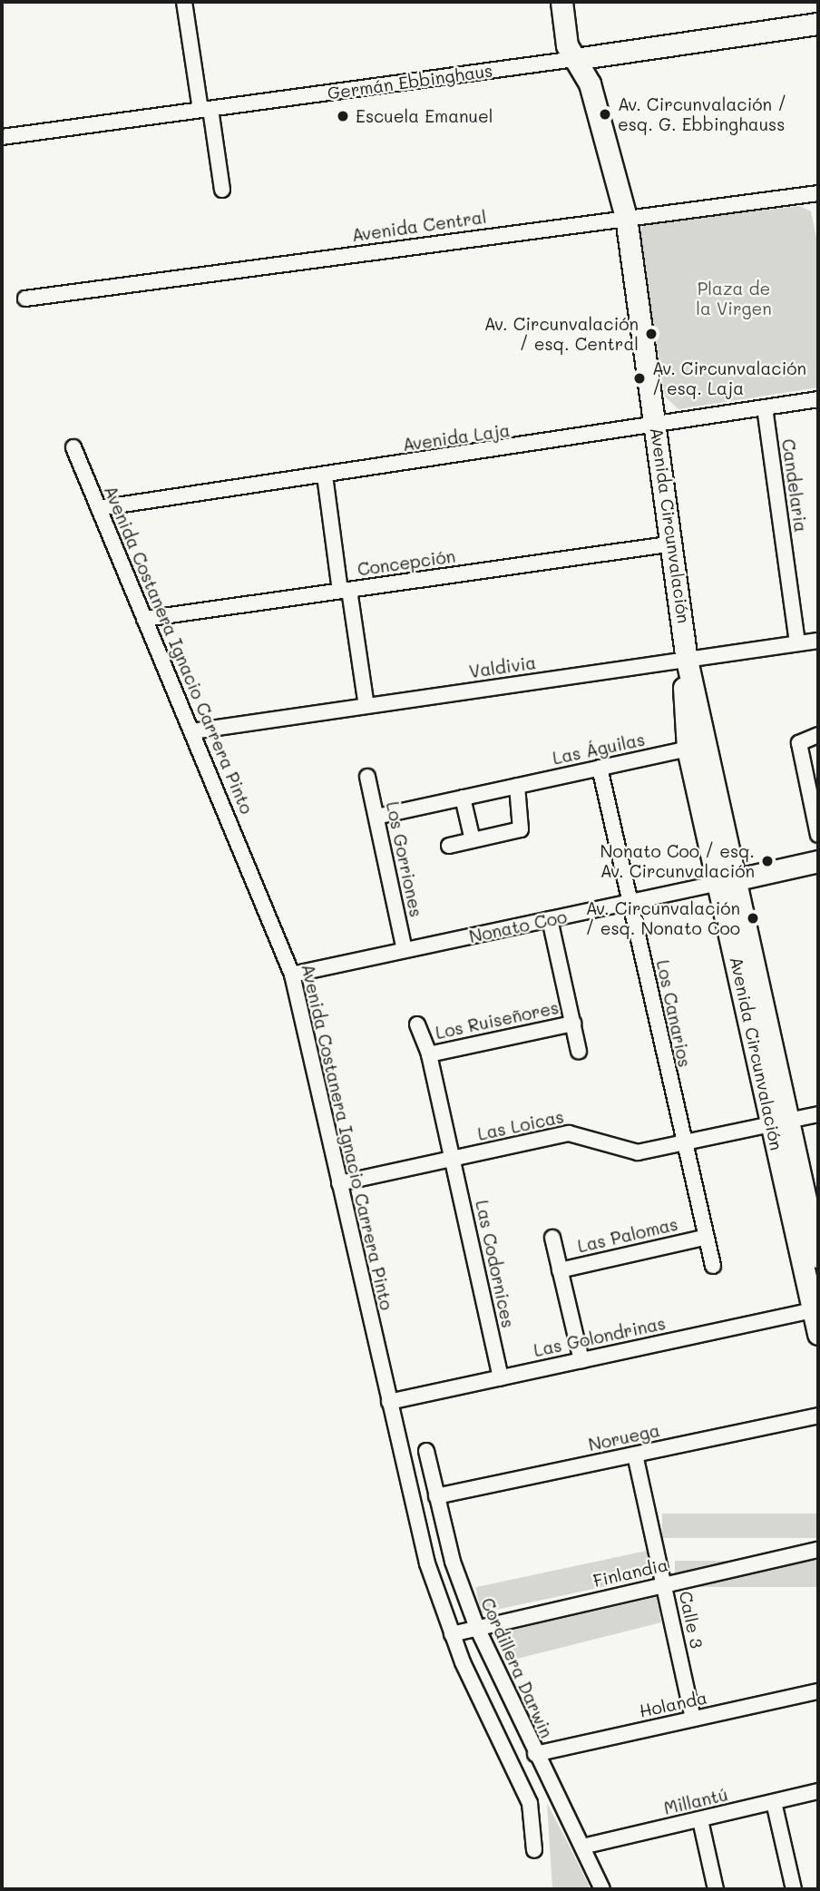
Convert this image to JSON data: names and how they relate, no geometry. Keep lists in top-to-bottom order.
{
  "streets": {
    "street": [
      "Germán Ebbinghaus",
      "Avenida Central",
      "Avenida Laja",
      "Candelaria",
      "Avenida Circunvalación",
      "Concepción",
      "Avenida Costanera Ignacio Carrera Pinto",
      "Valdivia",
      "Las Águilas",
      "Los Gorriones",
      "Nonato Coo",
      "Los Canarios",
      "Los Ruiseñores",
      "Las Loicas",
      "Las Palomas",
      "Las Codornices",
      "Las Golondrinas",
      "Noruega",
      "Finlandia",
      "Calle 3",
      "Cordillera Darwin",
      "Holanda",
      "Millantú"
    ]
  },
  "crossings": [
    ["Germán Ebbinghaus", "Avenida Circunvalación"],
    ["Avenida Central", "Avenida Circunvalación"],
    ["Avenida Laja", "Candelaria"],
    ["Avenida Laja", "Avenida Circunvalación"],
    ["Avenida Laja", "Avenida Costanera Ignacio Carrera Pinto"],
    ["Candelaria", "Valdivia"],
    ["Avenida Circunvalación", "Concepción"],
    ["Avenida Circunvalación", "Valdivia"],
    ["Avenida Circunvalación", "Las Águilas"],
    ["Avenida Circunvalación", "Nonato Coo"],
    ["Avenida Circunvalación", "Las Loicas"],
    ["Avenida Circunvalación", "Las Golondrinas"],
    ["Concepción", "Avenida Costanera Ignacio Carrera Pinto"],
    ["Avenida Costanera Ignacio Carrera Pinto", "Valdivia"],
    ["Avenida Costanera Ignacio Carrera Pinto", "Nonato Coo"],
    ["Avenida Costanera Ignacio Carrera Pinto", "Las Loicas"],
    ["Avenida Costanera Ignacio Carrera Pinto", "Las Golondrinas"],
    ["Avenida Costanera Ignacio Carrera Pinto", "Finlandia"],
    ["Las Águilas", "Los Gorriones"],
    ["Las Águilas", "Los Canarios"],
    ["Los Gorriones", "Nonato Coo"],
    ["Nonato Coo", "Los Canarios"],
    ["Los Canarios", "Las Loicas"],
    ["Los Canarios", "Las Palomas"],
    ["Las Loicas", "Las Codornices"],
    ["Las Codornices", "Las Golondrinas"],
    ["Noruega", "Calle 3"],
    ["Noruega", "Cordillera Darwin"],
    ["Finlandia", "Calle 3"],
    ["Finlandia", "Cordillera Darwin"],
    ["Calle 3", "Holanda"],
    ["Cordillera Darwin", "Holanda"],
    ["Cordillera Darwin", "Millantú"]
  ],
  "parks": ["Plaza de la Virgen"],
  "places": [
    "Av. Circunvalación / esq. G. Ebbinghauss",
    "Escuela Emanuel",
    "Av. Circunvalación / esq. Central",
    "Av. Circunvalación / esq. Laja",
    "Nonato Coo / esq. Av. Circunvalación",
    "Av. Circunvalación / esq. Nonato Coo"
  ]
}
